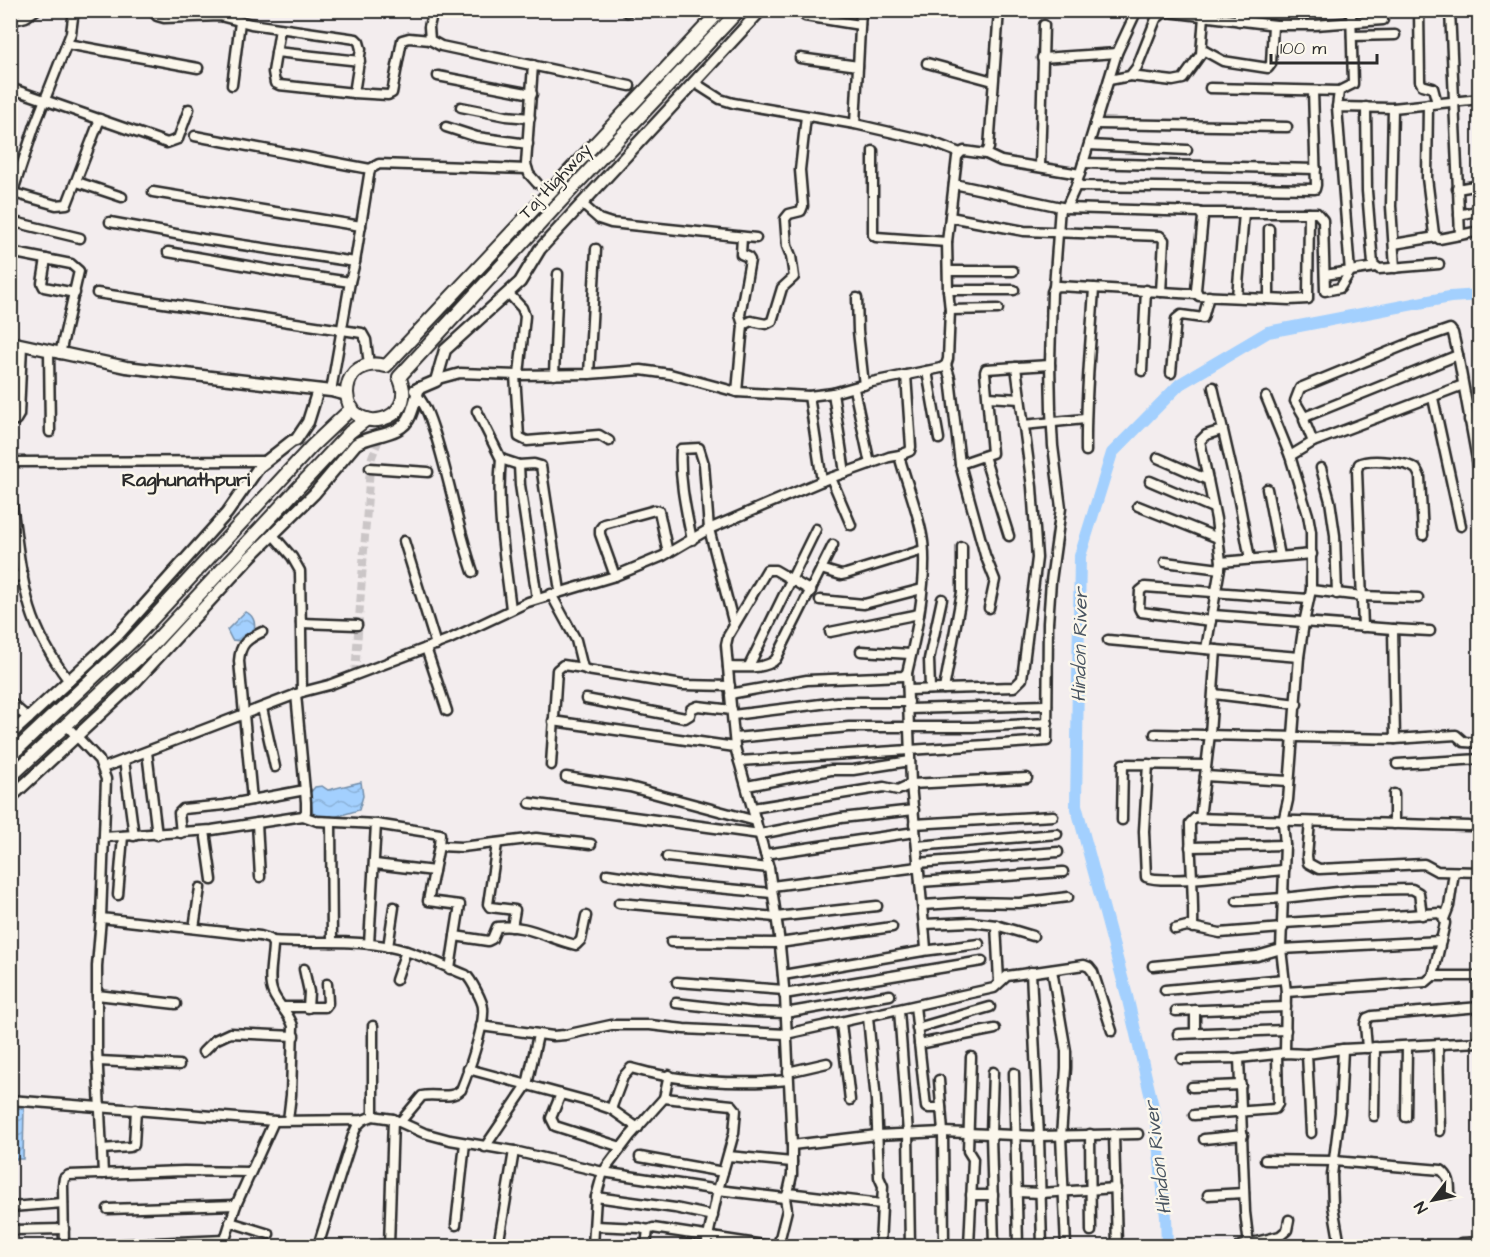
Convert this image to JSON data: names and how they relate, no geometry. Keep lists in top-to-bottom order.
{
  "streets": {
    "main road": ["Taj Highway"]
  },
  "districts": ["Raghunathpuri"],
  "water": ["Hindon River"],
  "scale_bar": "100 m",
  "north": "bottom left"
}
